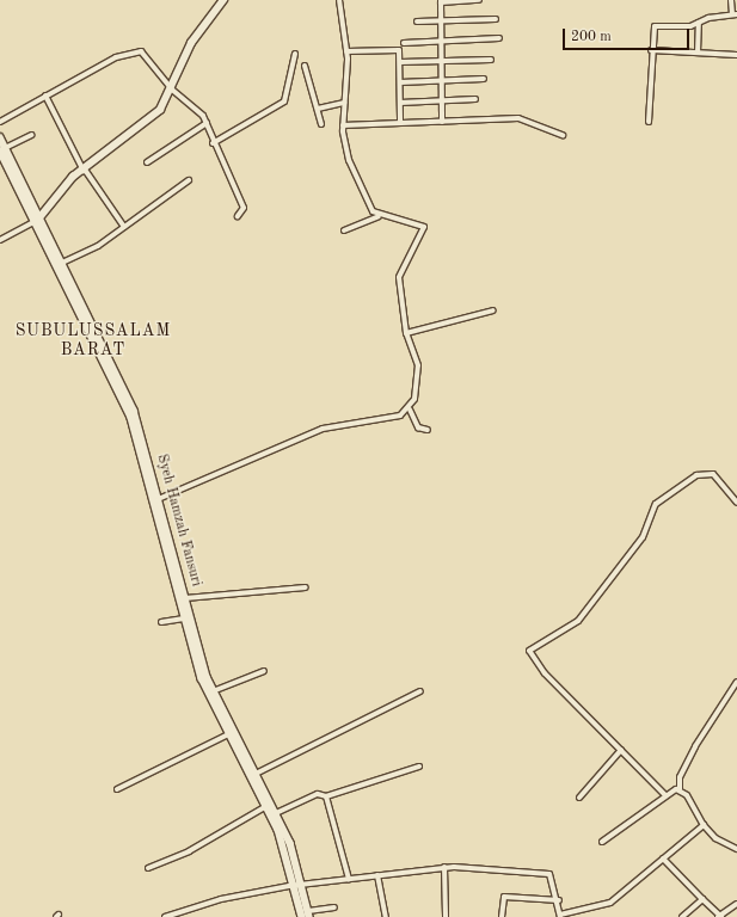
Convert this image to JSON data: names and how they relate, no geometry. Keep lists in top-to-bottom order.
{
  "streets": {
    "main road": ["Syeh Hamzah Fansuri"]
  },
  "districts": ["SUBULUSSALAM BARAT"],
  "scale_bar": "200 m"
}
